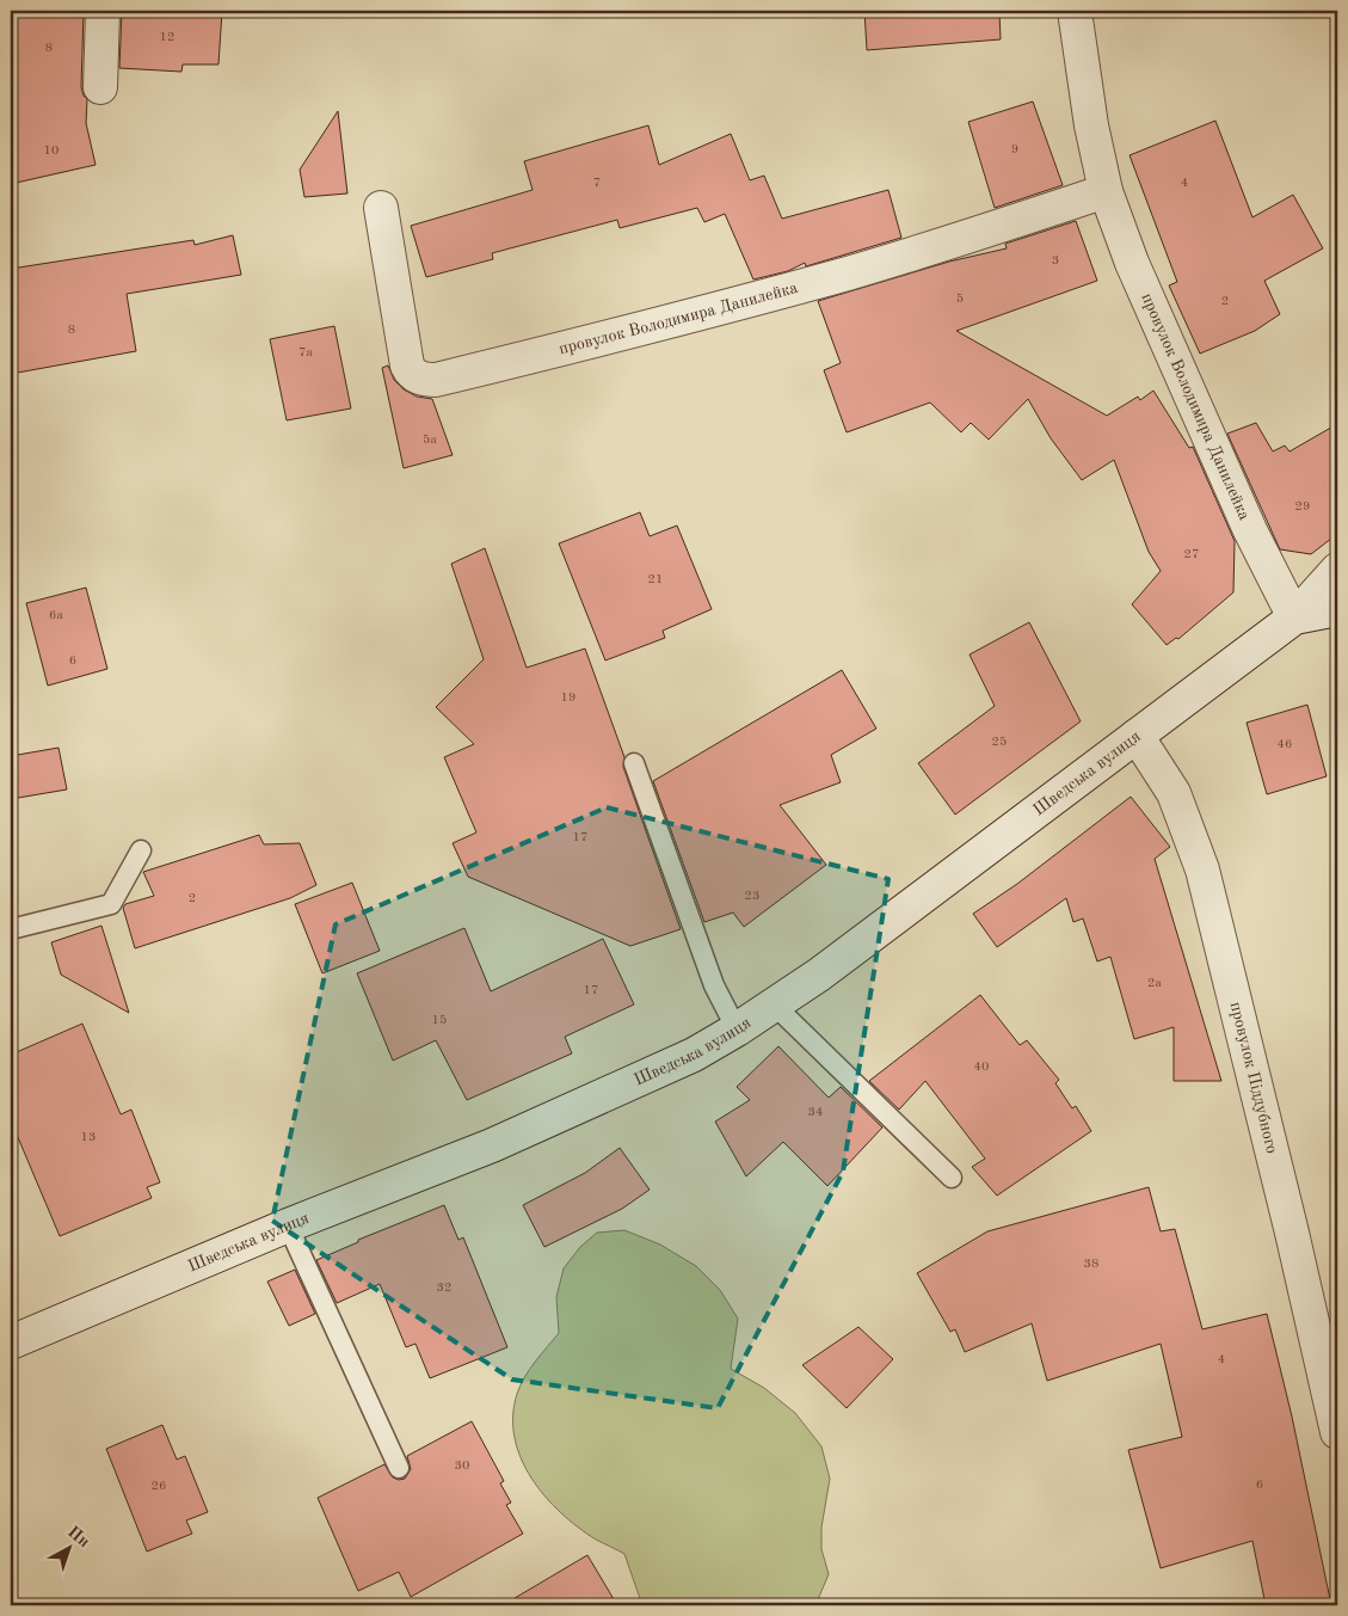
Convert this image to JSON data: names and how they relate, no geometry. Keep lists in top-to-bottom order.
{
  "streets": {
    "street": ["провулок Володимира Данилейка", "Шведська вулиця", "провулок Піддубного"]
  },
  "crossings": [
    ["провулок Володимира Данилейка", "Шведська вулиця"],
    ["Шведська вулиця", "провулок Піддубного"]
  ],
  "house_numbers": [
    "12",
    "8",
    "9",
    "10",
    "7",
    "4",
    "3",
    "5",
    "2",
    "8",
    "7а",
    "5а",
    "29",
    "27",
    "21",
    "6а",
    "6",
    "19",
    "25",
    "46",
    "17",
    "23",
    "2",
    "2а",
    "17",
    "15",
    "40",
    "34",
    "13",
    "38",
    "32",
    "4",
    "30",
    "6",
    "26"
  ],
  "north": "top right"
}
